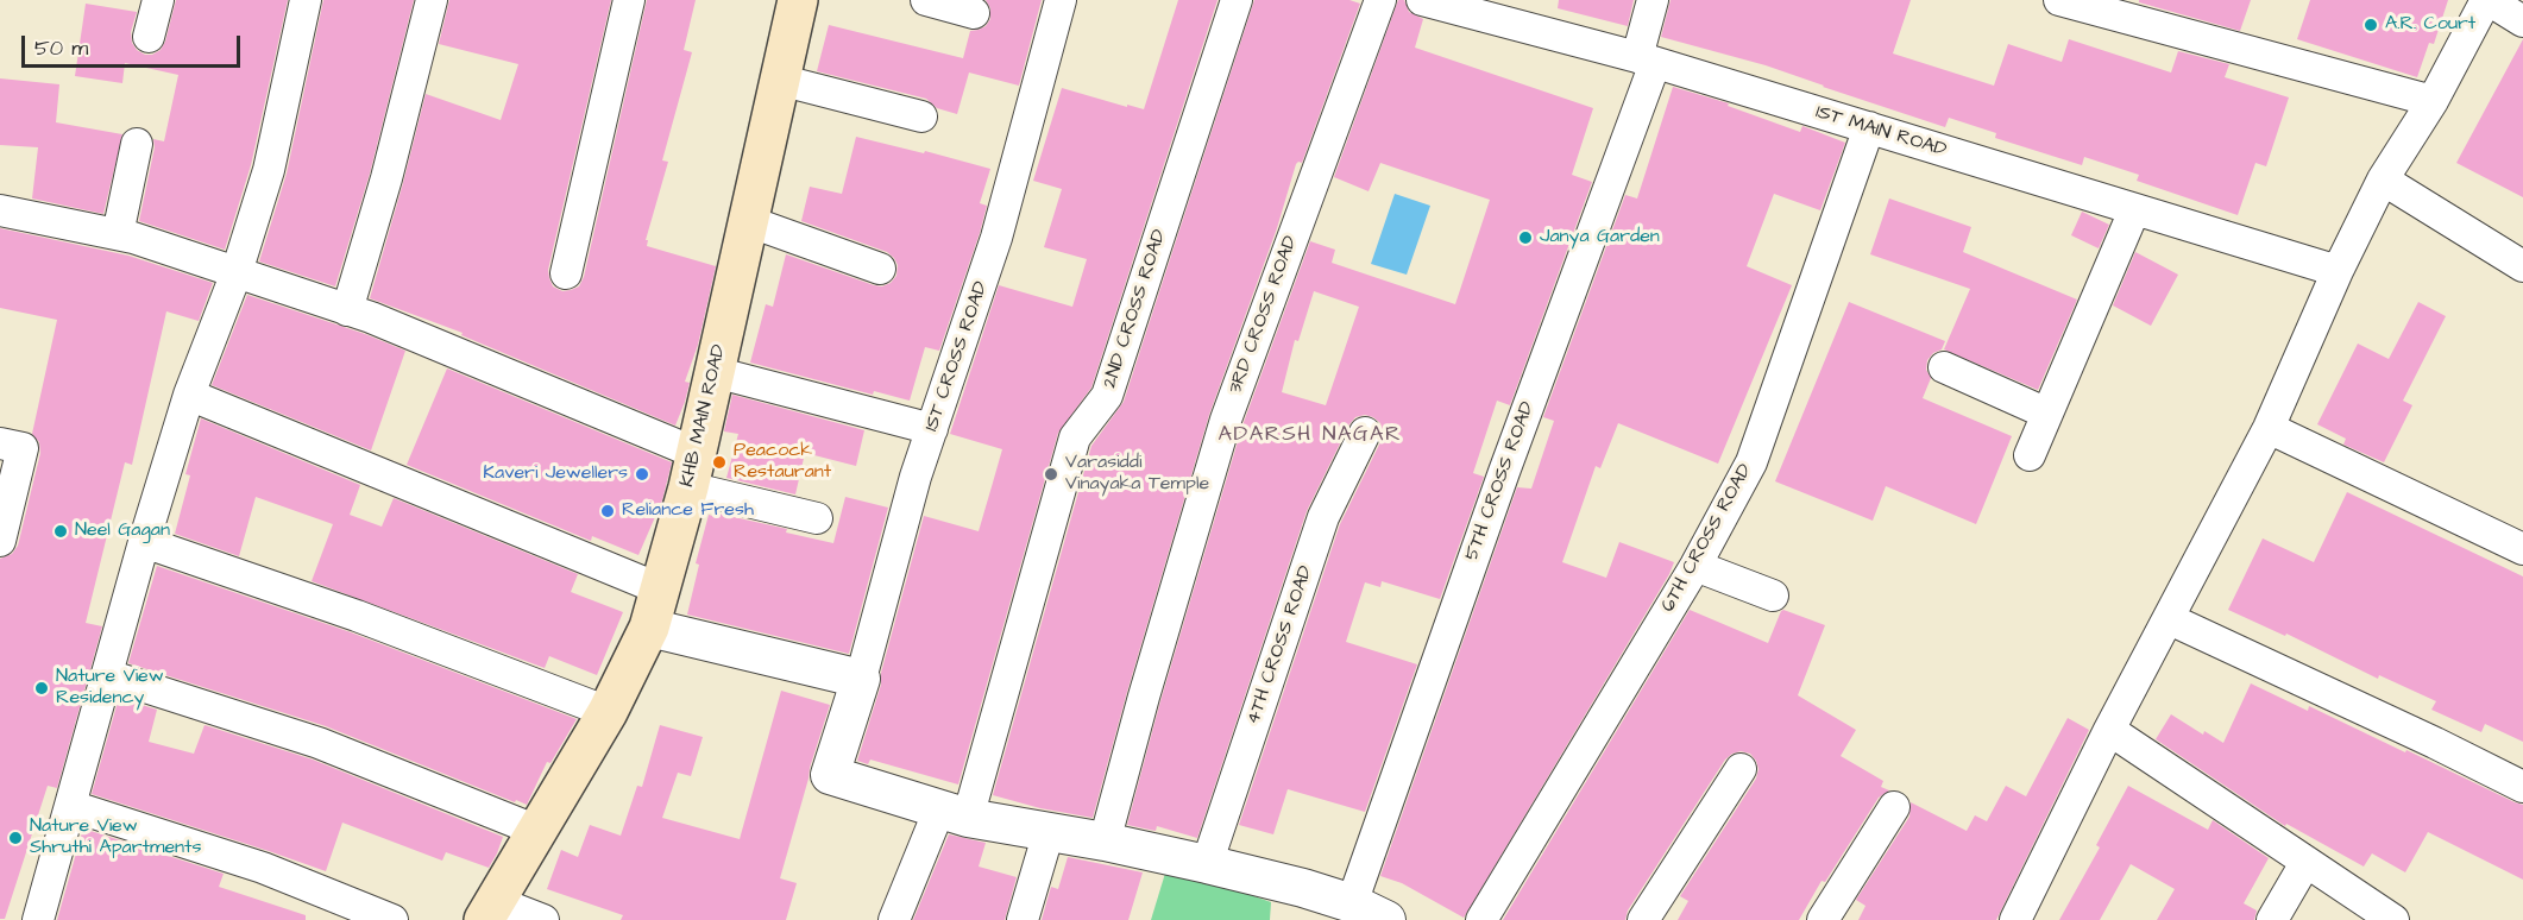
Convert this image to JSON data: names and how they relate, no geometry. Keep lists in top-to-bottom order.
{
  "streets": {
    "main road": ["KHB MAIN ROAD"],
    "street": [
      "1ST MAIN ROAD",
      "2ND CROSS ROAD",
      "3RD CROSS ROAD",
      "1ST CROSS ROAD",
      "5TH CROSS ROAD",
      "6TH CROSS ROAD",
      "4TH CROSS ROAD"
    ]
  },
  "crossings": [
    ["1ST MAIN ROAD", "5TH CROSS ROAD"],
    ["1ST MAIN ROAD", "6TH CROSS ROAD"]
  ],
  "districts": ["ADARSH NAGAR"],
  "places": [
    "A.R. Court",
    "Janya Garden",
    "Peacock Restaurant",
    "Kaveri Jewellers",
    "Varasiddi Vinayaka Temple",
    "Reliance Fresh",
    "Neel Gagan",
    "Nature View Residency",
    "Nature View Shruthi Apartments"
  ],
  "scale_bar": "50 m"
}
